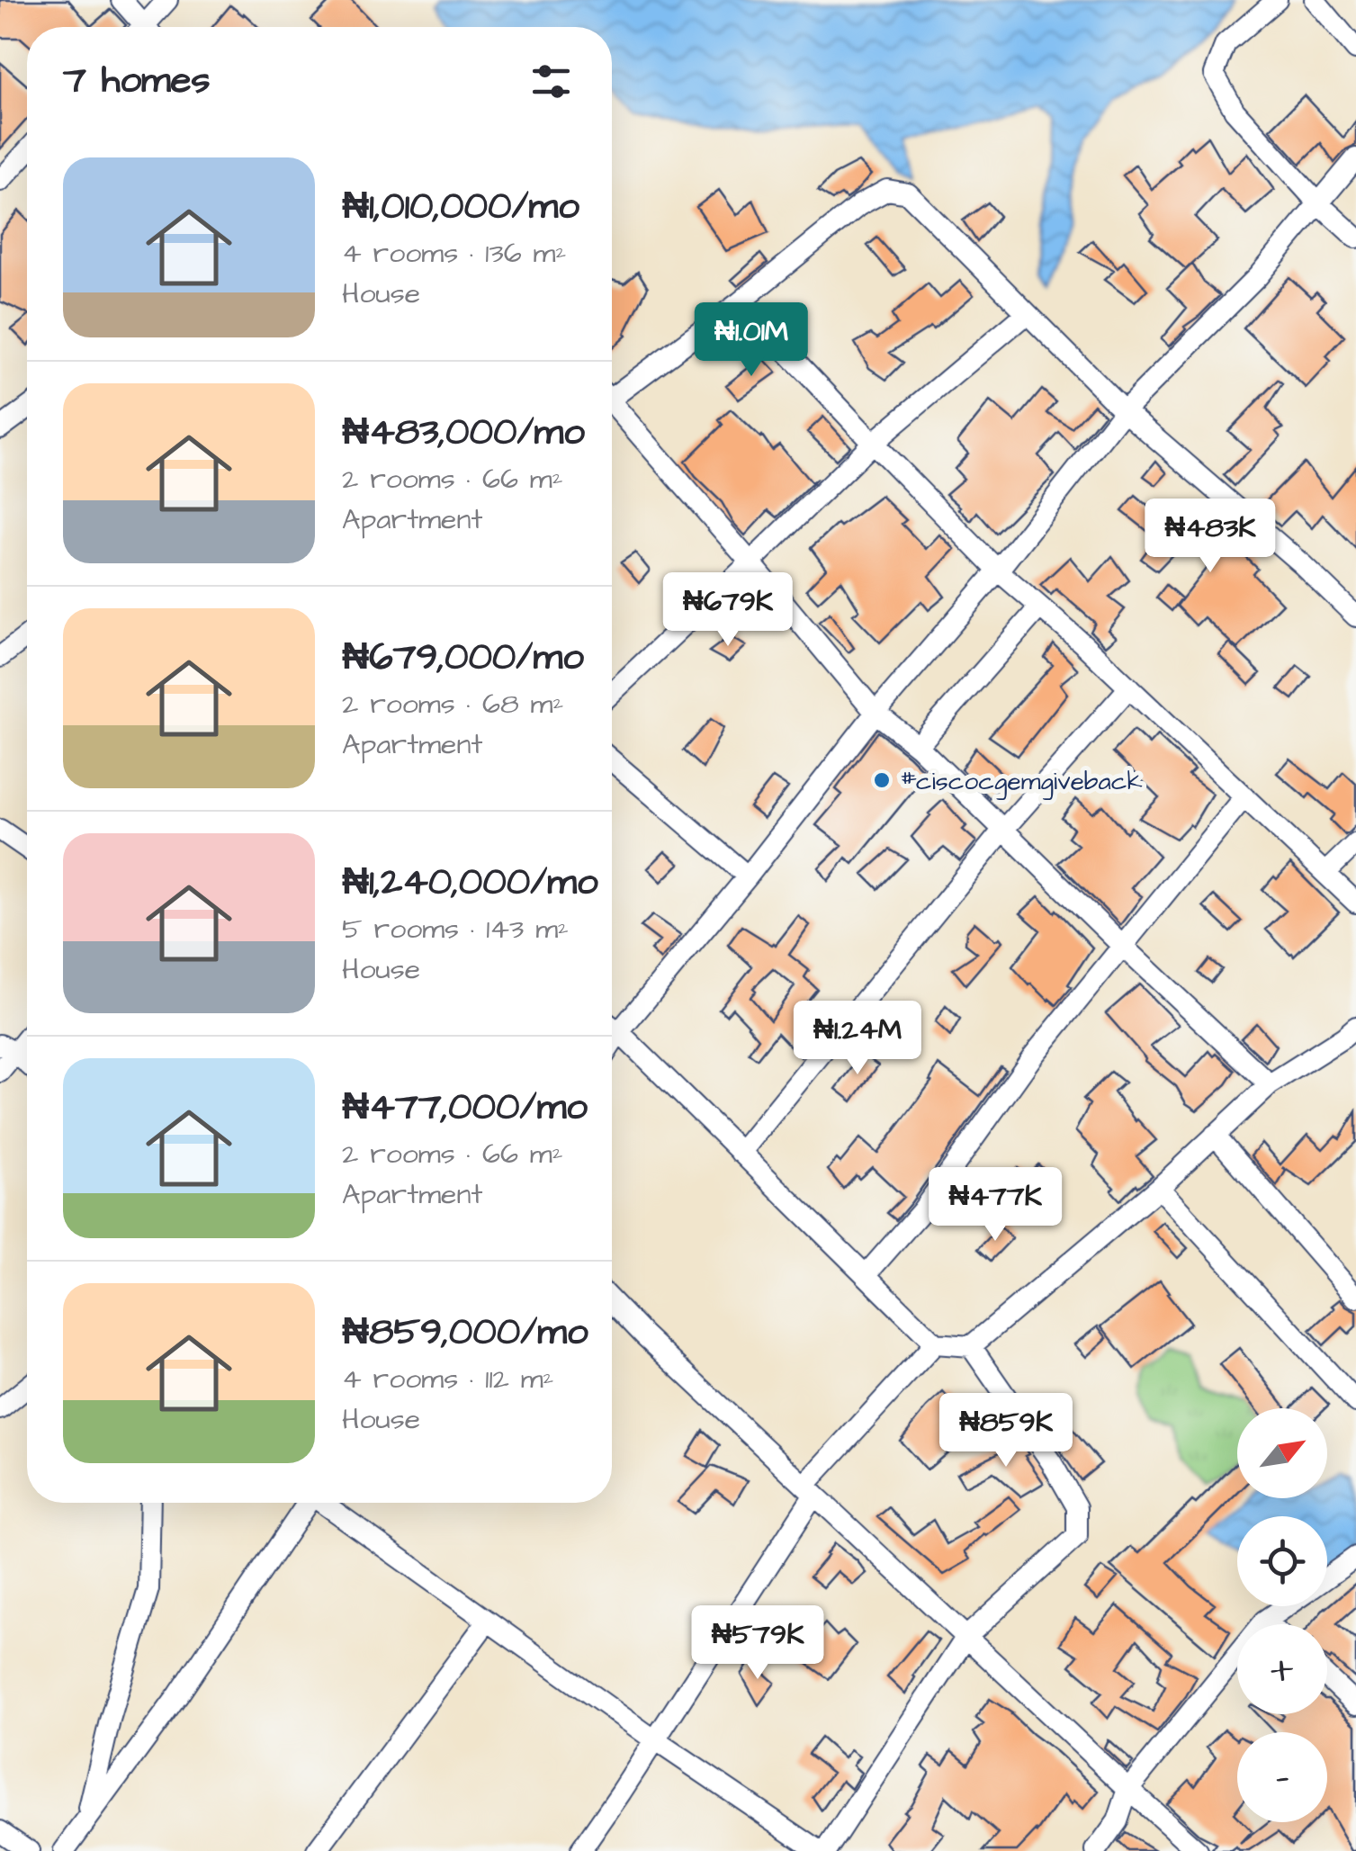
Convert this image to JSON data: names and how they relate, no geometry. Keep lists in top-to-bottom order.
{
  "places": ["#ciscocgemgiveback"],
  "north": "top right",
  "page": {
    "heading": "7 homes",
    "list": [
      {
        "name": "₦1,010,000/mo",
        "note": "4 rooms · 136 m² · House"
      },
      {
        "name": "₦483,000/mo",
        "note": "2 rooms · 66 m² · Apartment"
      },
      {
        "name": "₦679,000/mo",
        "note": "2 rooms · 68 m² · Apartment"
      },
      {
        "name": "₦1,240,000/mo",
        "note": "5 rooms · 143 m² · House"
      },
      {
        "name": "₦477,000/mo",
        "note": "2 rooms · 66 m² · Apartment"
      },
      {
        "name": "₦859,000/mo",
        "note": "4 rooms · 112 m² · House"
      }
    ],
    "price": [
      "₦1.01M",
      "₦483K",
      "₦679K",
      "₦1.24M",
      "₦477K",
      "₦859K",
      "₦579K"
    ],
    "map_buttons": ["+", "−"]
  }
}
